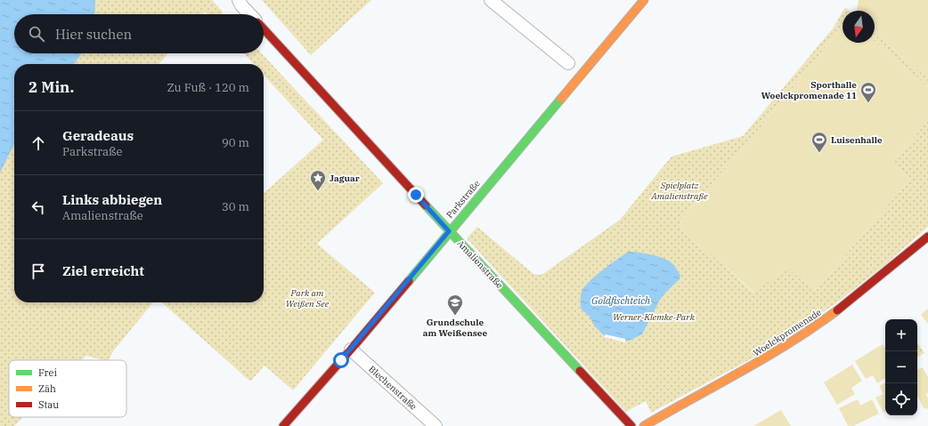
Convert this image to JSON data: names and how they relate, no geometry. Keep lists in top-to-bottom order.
{
  "streets": {
    "street": [
      "Parkstraße",
      "Amalienstraße",
      "Woelckpromenade",
      "Blechenstraße"
    ]
  },
  "crossings": [
    ["Parkstraße", "Amalienstraße"],
    ["Parkstraße", "Blechenstraße"]
  ],
  "water": ["Goldfischteich"],
  "parks": ["Spielplatz Amalienstraße", "Park am Weißen See", "Werner-Klemke-Park"],
  "places": {
    "sports": ["Sporthalle Woelckpromenade 11", "Luisenhalle"],
    "place": ["Jaguar"],
    "school or university": ["Grundschule am Weißensee"]
  },
  "legend": ["Frei", "Zäh", "Stau"],
  "north": "bottom",
  "page": {
    "search": "Hier suchen",
    "heading": ["2 Min.", "Zu Fuß · 120 m"],
    "list": [
      ["Geradeaus", "Parkstraße", "90 m"],
      ["Links abbiegen", "Amalienstraße", "30 m"],
      "Ziel erreicht"
    ],
    "map_buttons": ["+", "−"]
  }
}
